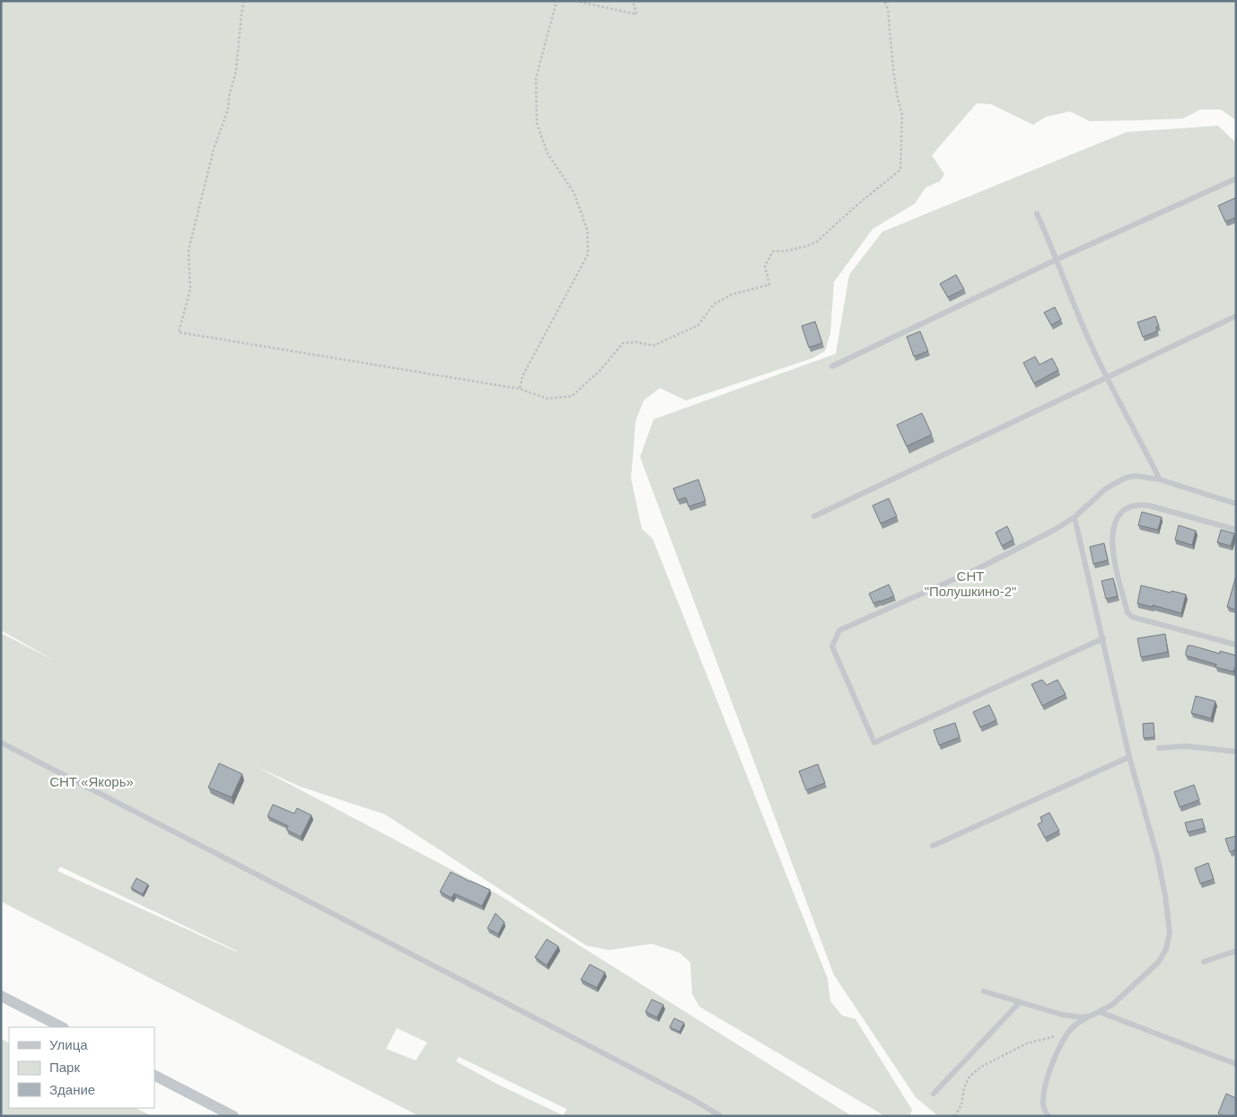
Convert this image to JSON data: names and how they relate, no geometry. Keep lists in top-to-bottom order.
{
  "parks": ["СНТ \"Полушкино-2\"", "СНТ «Якорь»"],
  "legend": ["Улица", "Парк", "Здание"]
}
